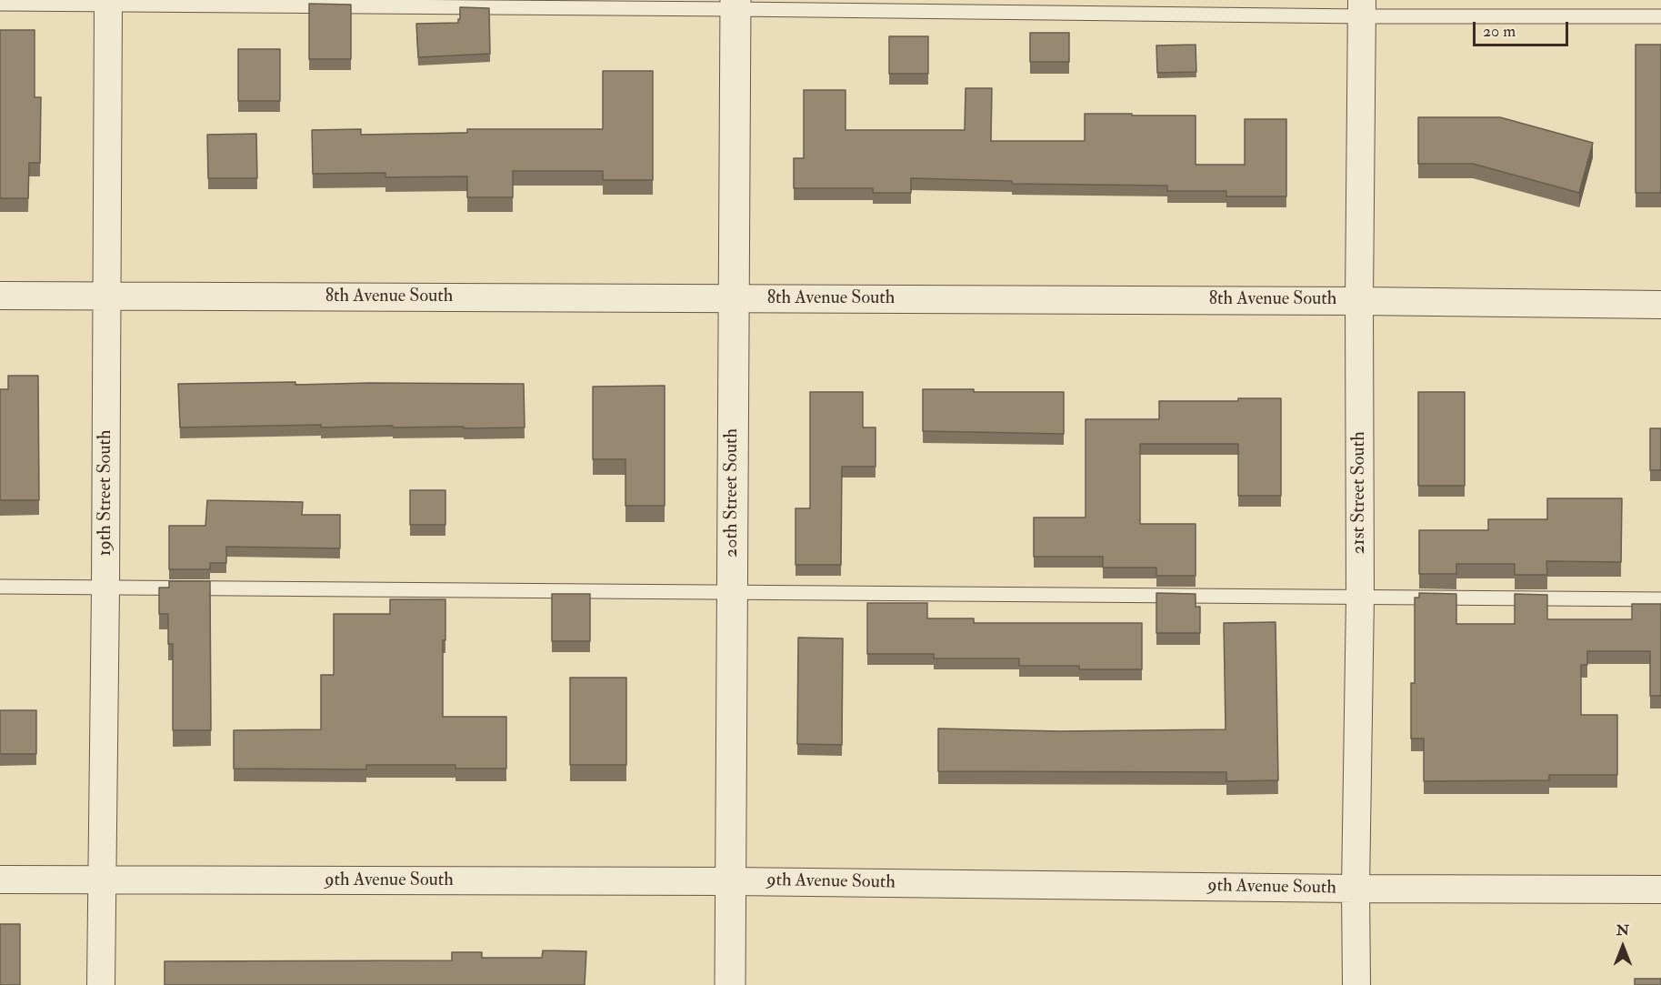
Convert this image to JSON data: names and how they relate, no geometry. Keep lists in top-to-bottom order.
{
  "streets": {
    "street": [
      "8th Avenue South",
      "19th Street South",
      "20th Street South",
      "21st Street South",
      "9th Avenue South"
    ]
  },
  "crossings": [
    ["8th Avenue South", "19th Street South"],
    ["8th Avenue South", "20th Street South"],
    ["8th Avenue South", "21st Street South"],
    ["19th Street South", "9th Avenue South"],
    ["20th Street South", "9th Avenue South"],
    ["21st Street South", "9th Avenue South"]
  ],
  "scale_bar": "20 m",
  "north": "top"
}
